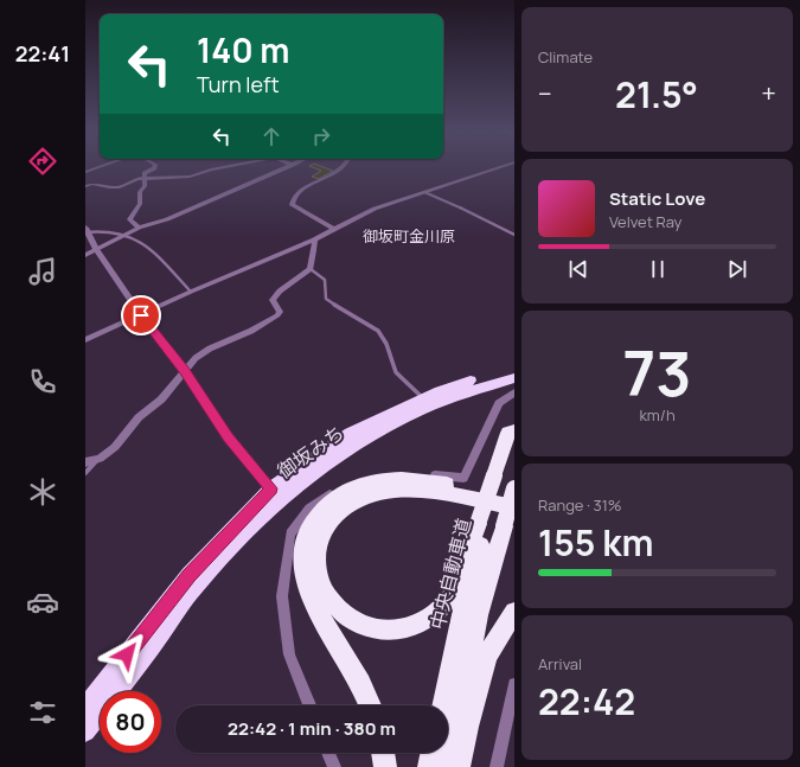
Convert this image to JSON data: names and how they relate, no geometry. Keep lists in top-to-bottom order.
{
  "streets": {
    "highway": ["御坂みち", "中央自動車道"]
  },
  "districts": ["御坂町金川原"],
  "page": {
    "tabs": "22:41",
    "tile": [
      "Climate",
      ["73", "km/h"],
      ["Range · 31%", "155 km"],
      ["Arrival", "22:42"]
    ],
    "turn": ["140 m", "Turn left"],
    "heat": ["−", "21.5°", "+"],
    "song": ["Static Love", "Velvet Ray"],
    "limit": "80",
    "trip": "22:42 · 1 min · 380 m"
  }
}
